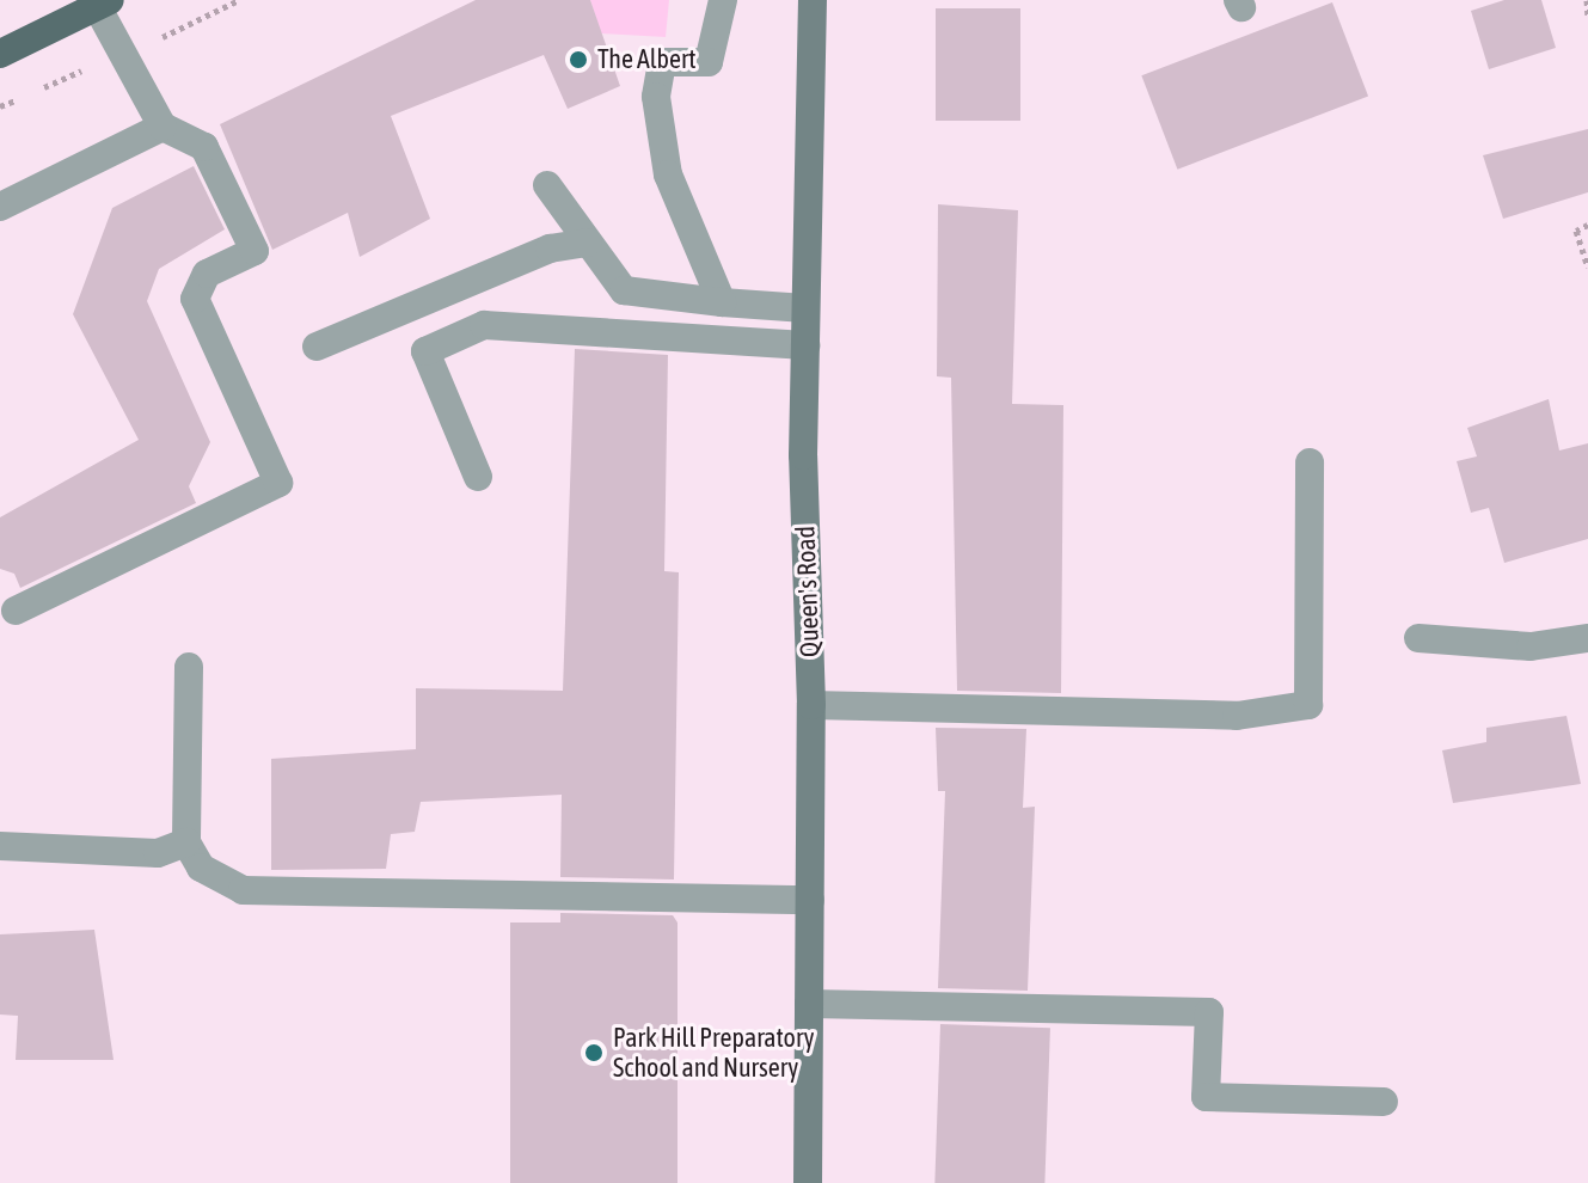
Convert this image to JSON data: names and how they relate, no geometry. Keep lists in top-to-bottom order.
{
  "streets": {
    "main road": ["Queen's Road"]
  },
  "places": ["The Albert", "Park Hill Preparatory School and Nursery"]
}
